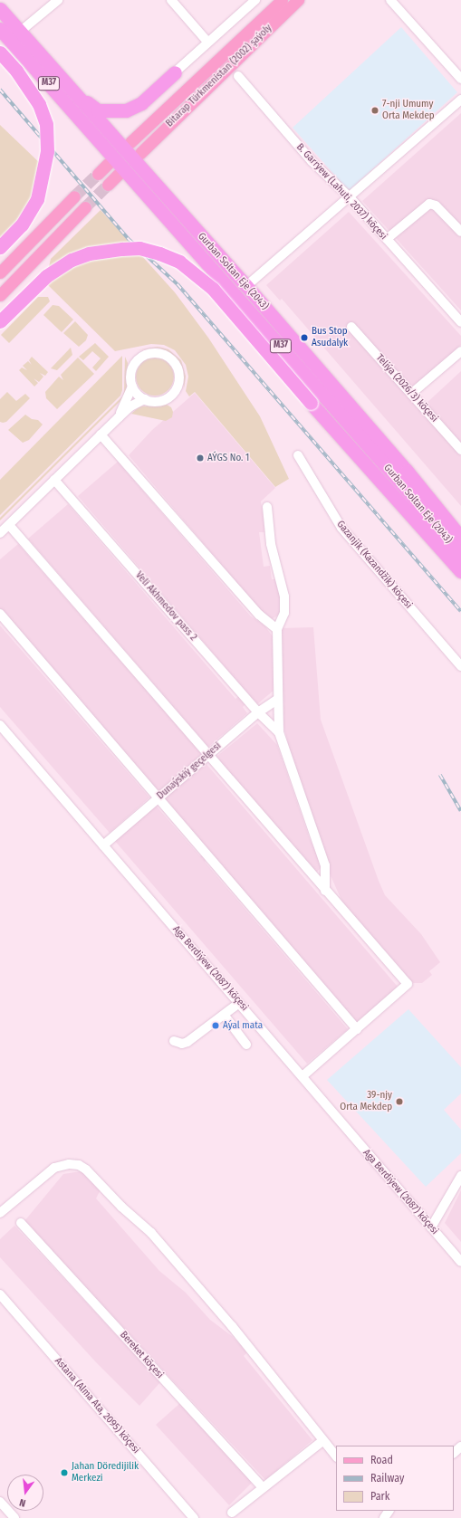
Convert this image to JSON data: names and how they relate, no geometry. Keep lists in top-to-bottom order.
{
  "streets": {
    "highway": ["M37", "Gurban Soltan Eje (2043)"],
    "main road": ["Bitarap Türkmenistan (2002) şaýoly"],
    "street": [
      "B. Garrýew (Lahuti, 2037) köçesi",
      "Teliýa (2026/3) köçesi",
      "Gazanjik (Kazandžik) köçesi",
      "Veli Akhmedov pass 2",
      "Dunaýskiý geçelgesi",
      "Aga Berdiýew (2087) köçesi",
      "Bereket köçesi",
      "Astana (Alma Ata, 2095) köçesi"
    ]
  },
  "crossings": [
    ["Veli Akhmedov pass 2", "Dunaýskiý geçelgesi"],
    ["Dunaýskiý geçelgesi", "Aga Berdiýew (2087) köçesi"]
  ],
  "places": [
    "7-nji Umumy Orta Mekdep",
    "Bus Stop Asudalyk",
    "AÝGS No. 1",
    "Aýal mata",
    "39-njy Orta Mekdep",
    "Jahan Döredijilik Merkezi"
  ],
  "legend": ["Road", "Railway", "Park"],
  "north": "bottom"
}
